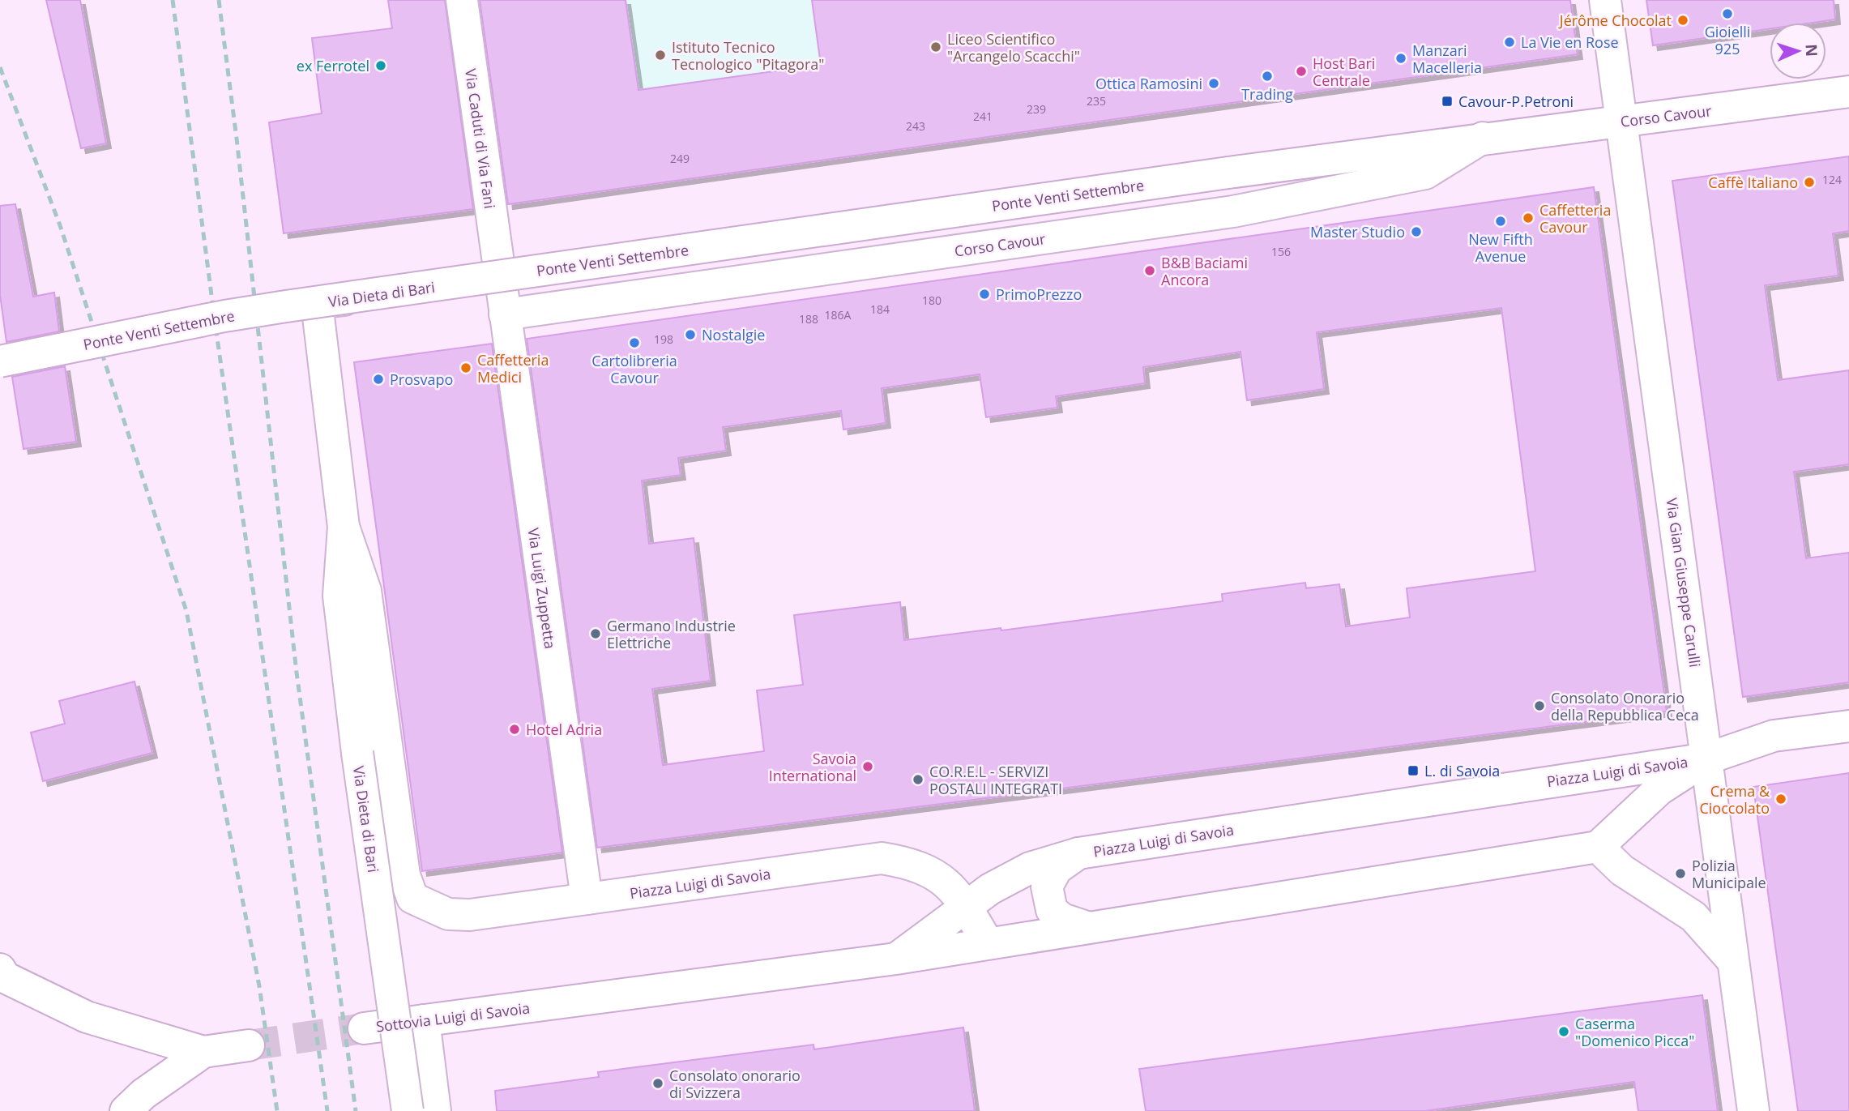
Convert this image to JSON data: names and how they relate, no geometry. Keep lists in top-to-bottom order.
{
  "streets": {
    "street": [
      "Corso Cavour",
      "Via Caduti di Via Fani",
      "Ponte Venti Settembre",
      "Via Dieta di Bari",
      "Via Gian Giuseppe Carulli",
      "Via Luigi Zuppetta",
      "Piazza Luigi di Savoia",
      "Sottovia Luigi di Savoia"
    ]
  },
  "crossings": [
    ["Corso Cavour", "Ponte Venti Settembre"],
    ["Corso Cavour", "Via Gian Giuseppe Carulli"],
    ["Corso Cavour", "Via Luigi Zuppetta"],
    ["Via Caduti di Via Fani", "Via Dieta di Bari"],
    ["Via Caduti di Via Fani", "Via Luigi Zuppetta"],
    ["Via Dieta di Bari", "Via Luigi Zuppetta"],
    ["Via Dieta di Bari", "Piazza Luigi di Savoia"],
    ["Via Gian Giuseppe Carulli", "Piazza Luigi di Savoia"],
    ["Via Luigi Zuppetta", "Piazza Luigi di Savoia"],
    ["Piazza Luigi di Savoia", "Sottovia Luigi di Savoia"]
  ],
  "places": {
    "other": [
      "Gioielli 925",
      "Jérôme Chocolat",
      "La Vie en Rose",
      "Liceo Scientifico \"Arcangelo Scacchi\"",
      "Istituto Tecnico Tecnologico \"Pitagora\"",
      "Manzari Macelleria",
      "ex Ferrotel",
      "Host Bari Centrale",
      "Trading",
      "Ottica Ramosini",
      "Caffè Italiano",
      "Caffetteria Cavour",
      "New Fifth Avenue",
      "Master Studio",
      "B&B Baciami Ancora",
      "PrimoPrezzo",
      "Nostalgie",
      "Cartolibreria Cavour",
      "Caffetteria Medici",
      "Prosvapo",
      "Germano Industrie Elettriche",
      "Consolato Onorario della Repubblica Ceca",
      "Hotel Adria",
      "Savoia International",
      "CO.R.E.L - SERVIZI POSTALI INTEGRATI",
      "Crema & Cioccolato",
      "Polizia Municipale",
      "Caserma \"Domenico Picca\"",
      "Consolato onorario di Svizzera"
    ],
    "transit": ["Cavour-P.Petroni", "L. di Savoia"]
  },
  "house_numbers": [
    "235",
    "239",
    "241",
    "243",
    "249",
    "124",
    "156",
    "180",
    "184",
    "186A",
    "188",
    "198"
  ],
  "north": "right"
}
